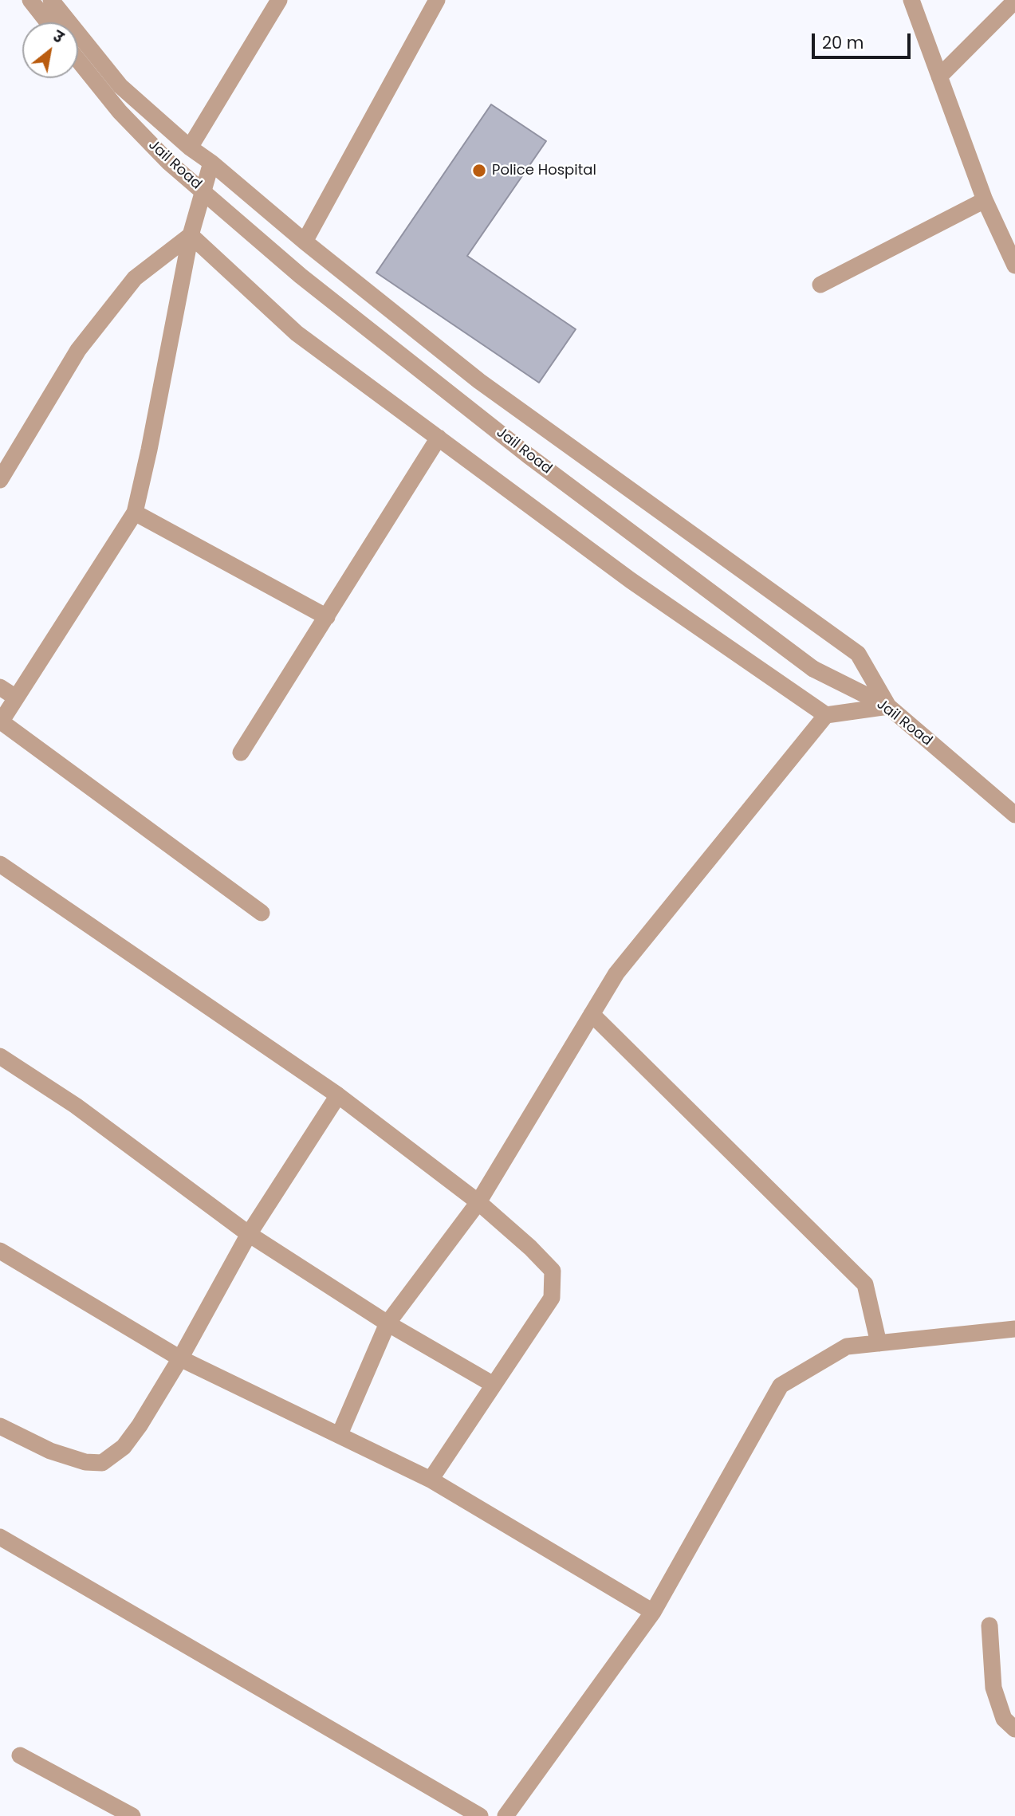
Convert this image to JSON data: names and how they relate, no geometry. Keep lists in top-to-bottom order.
{
  "streets": {
    "street": ["Jail Road"]
  },
  "places": ["Police Hospital"],
  "scale_bar": "20 m",
  "north": "top right"
}
